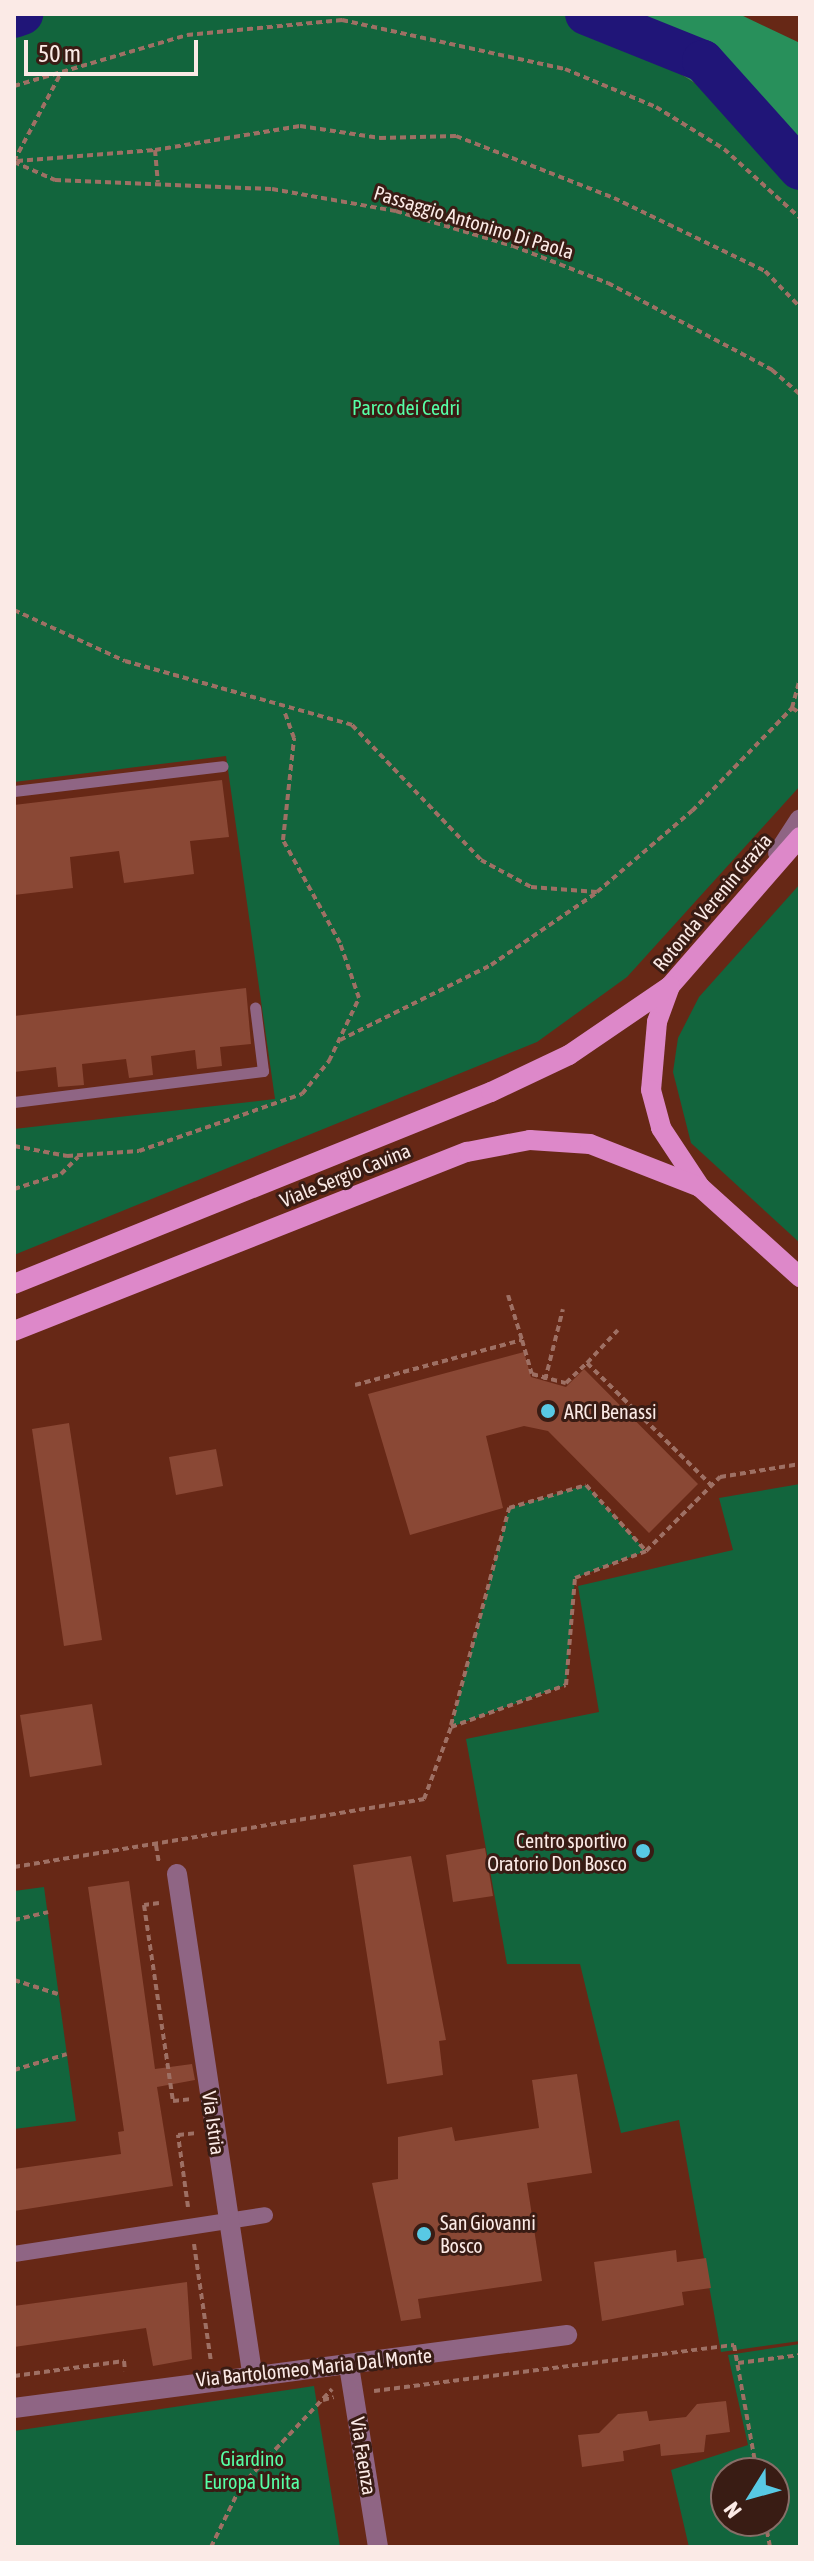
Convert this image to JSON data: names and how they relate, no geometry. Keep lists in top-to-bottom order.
{
  "streets": {
    "main road": ["Rotonda Verenin Grazia", "Viale Sergio Cavina"],
    "street": ["Via Istria", "Via Bartolomeo Maria Dal Monte", "Via Faenza"],
    "path": ["Passaggio Antonino Di Paola"]
  },
  "crossings": [
    ["Rotonda Verenin Grazia", "Viale Sergio Cavina"],
    ["Via Istria", "Via Bartolomeo Maria Dal Monte"],
    ["Via Bartolomeo Maria Dal Monte", "Via Faenza"]
  ],
  "parks": ["Parco dei Cedri", "Giardino Europa Unita"],
  "places": ["ARCI Benassi", "Centro sportivo Oratorio Don Bosco", "San Giovanni Bosco"],
  "scale_bar": "50 m",
  "north": "bottom left"
}
